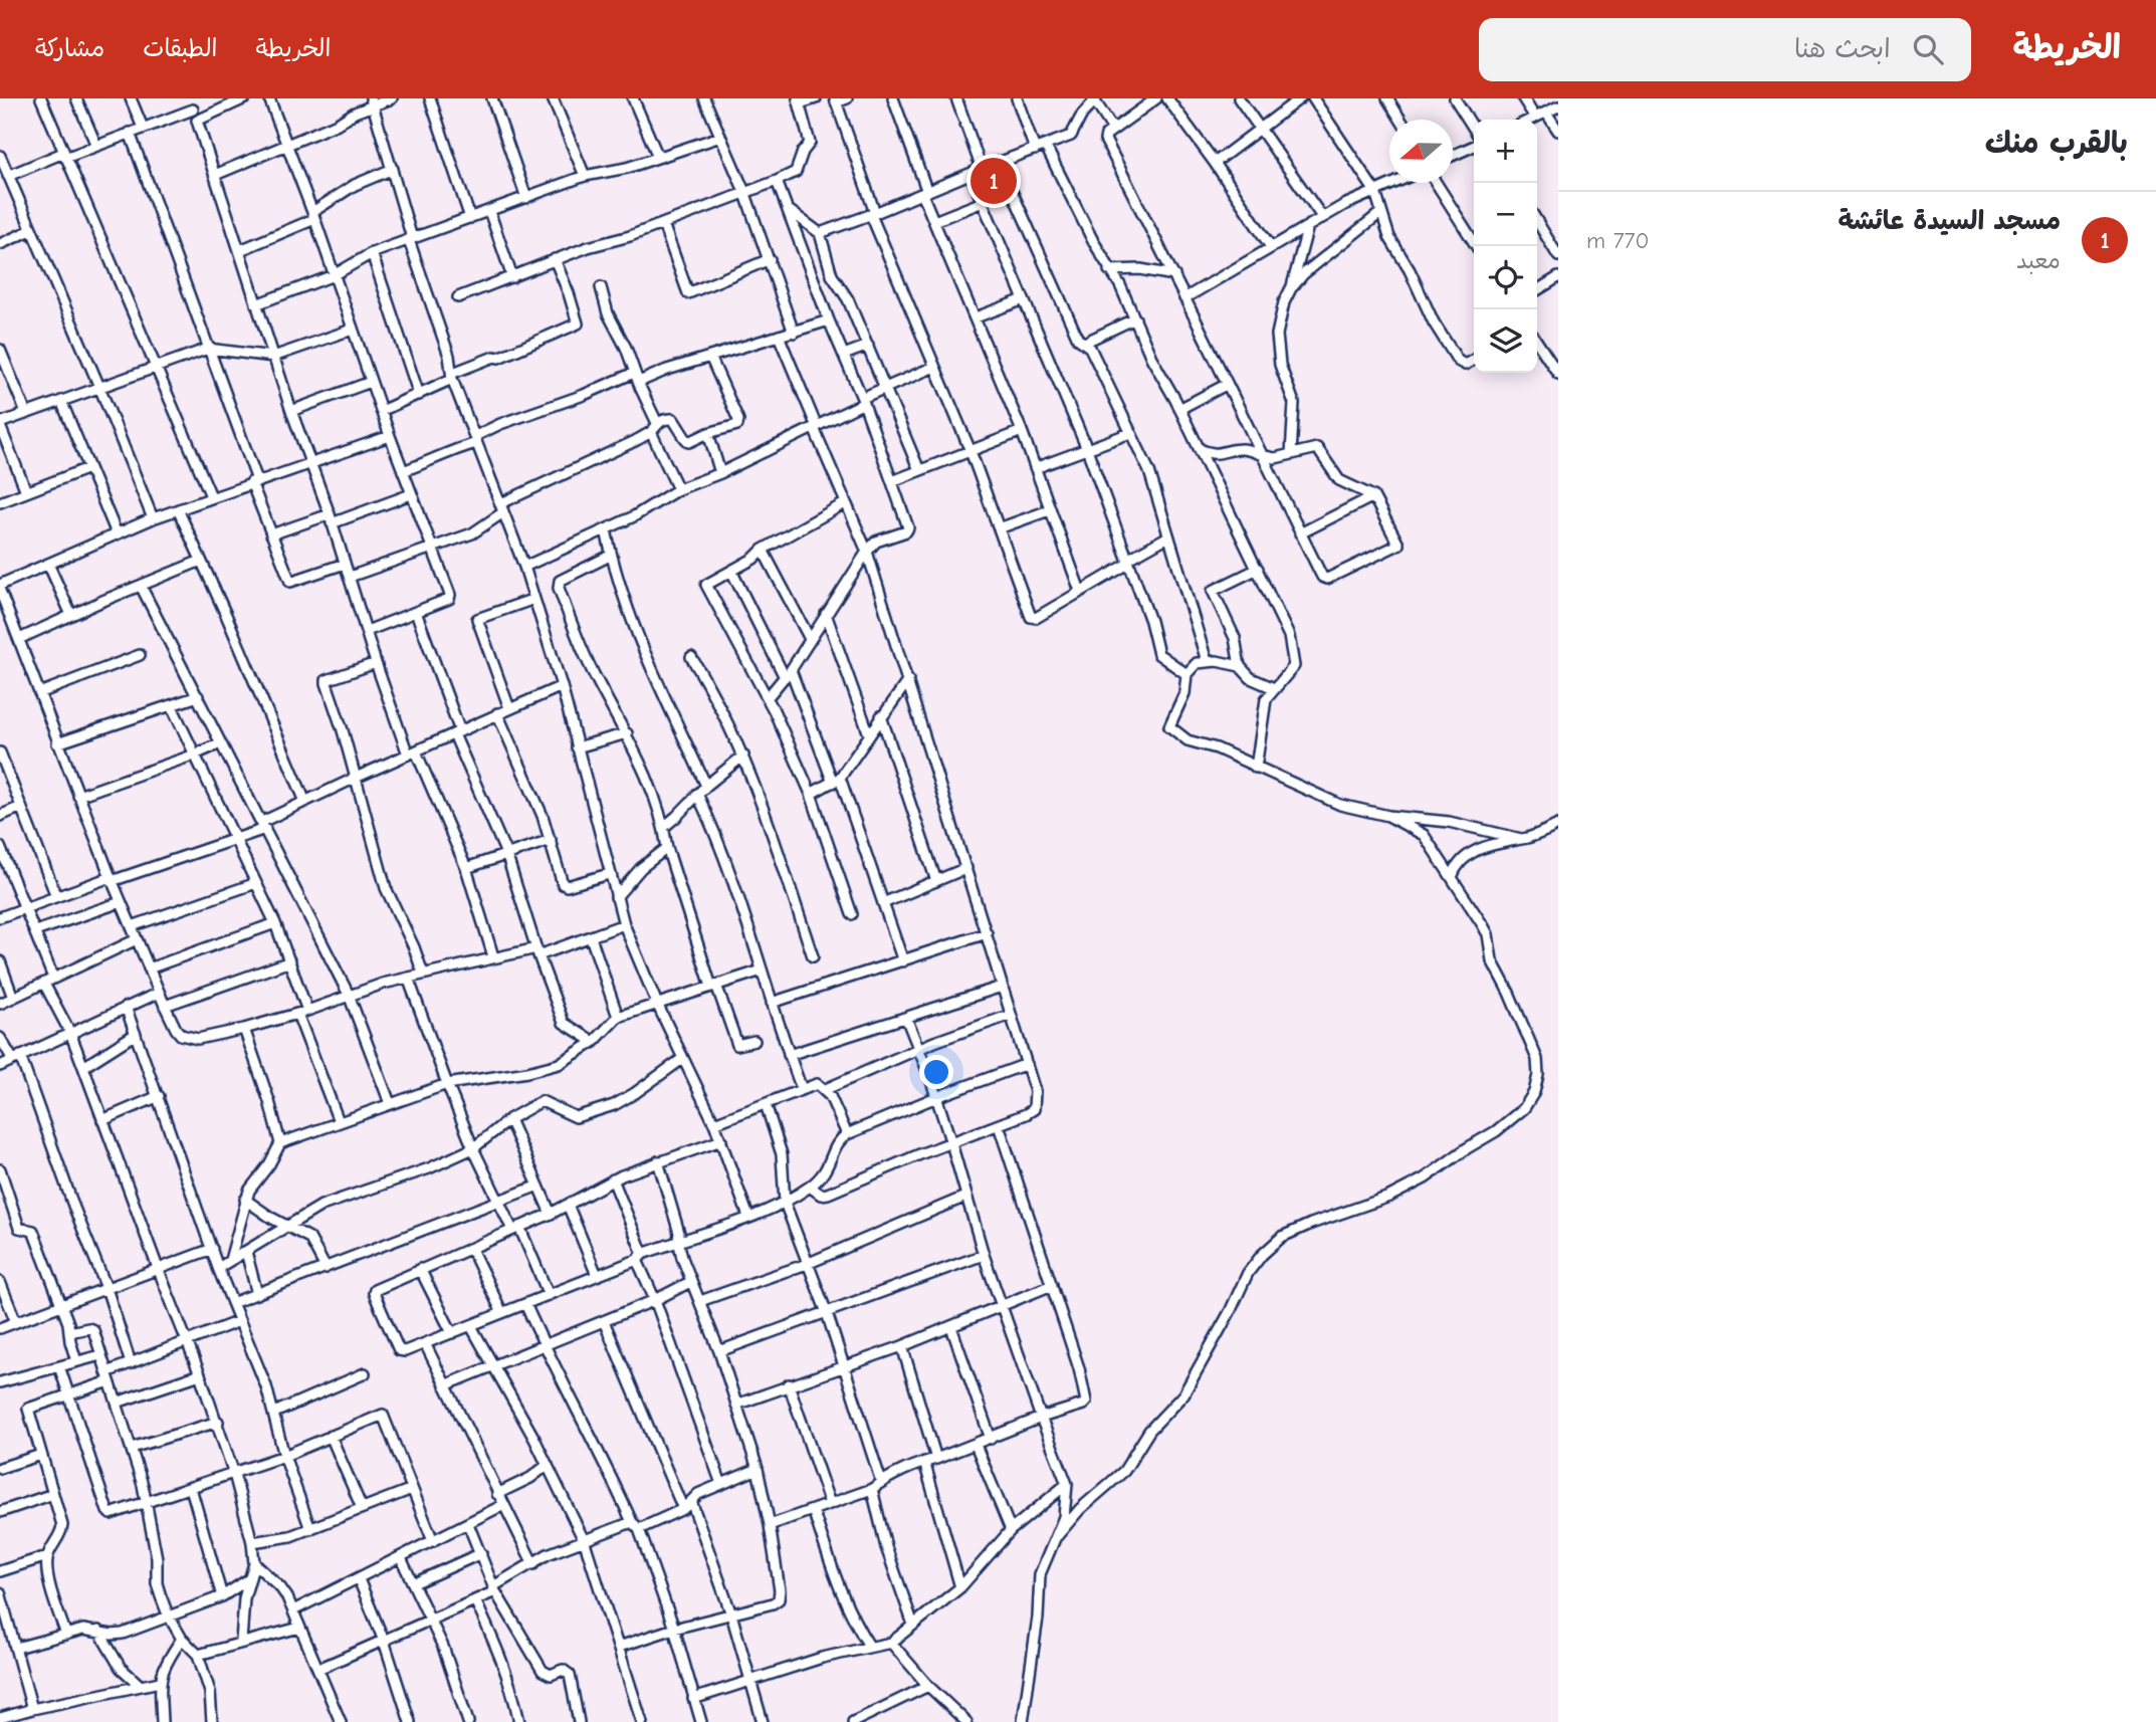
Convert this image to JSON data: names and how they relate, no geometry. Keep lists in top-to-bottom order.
{
  "north": "left",
  "page": {
    "header": "الخريطة",
    "search": "ابحث هنا",
    "nav": ["الخريطة", "الطبقات", "مشاركة"],
    "heading": "بالقرب منك",
    "map_buttons": ["+", "−"],
    "pins": "1",
    "list": [
      {
        "mark": "1",
        "name": "مسجد السيدة عائشة",
        "note": "معبد",
        "value": "770 m"
      }
    ]
  }
}
